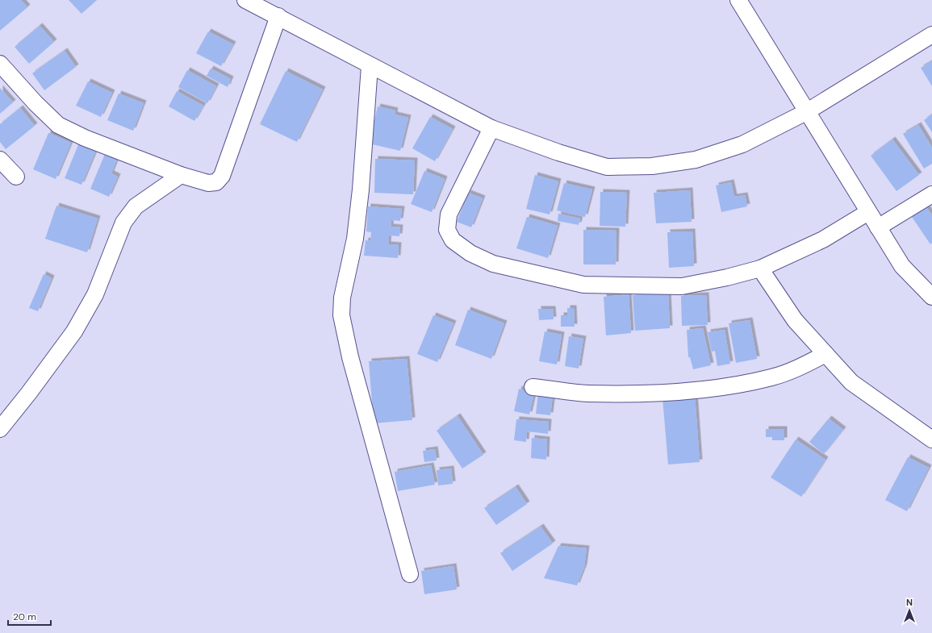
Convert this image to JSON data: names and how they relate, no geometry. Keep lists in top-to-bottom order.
{
  "scale_bar": "20 m",
  "north": "top"
}
